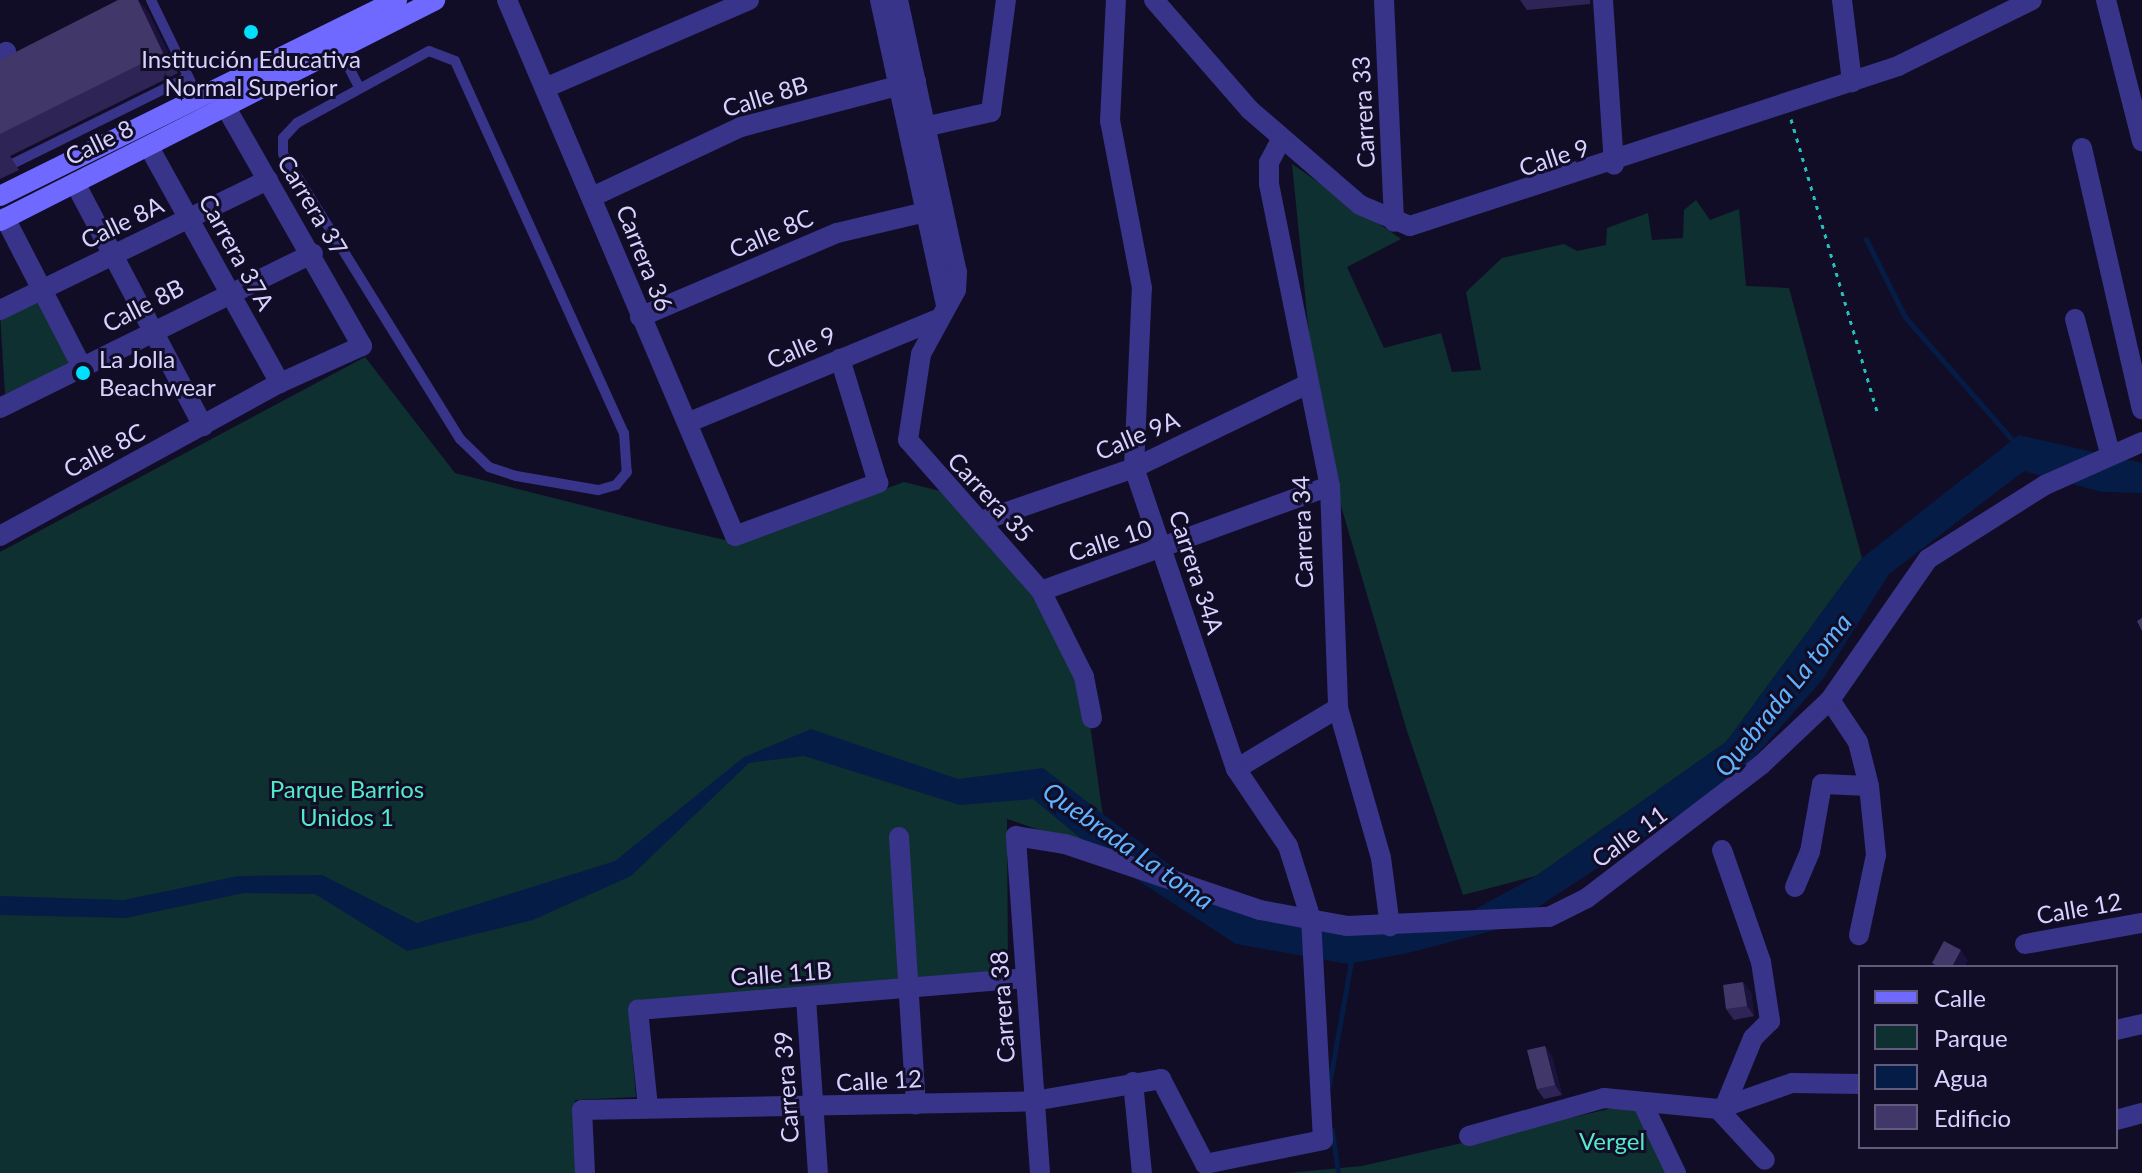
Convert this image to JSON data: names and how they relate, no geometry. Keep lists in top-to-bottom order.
{
  "streets": {
    "main road": ["Calle 8"],
    "street": [
      "Calle 8B",
      "Carrera 33",
      "Calle 9",
      "Carrera 37",
      "Calle 8A",
      "Calle 8C",
      "Carrera 37A",
      "Carrera 36",
      "Calle 9A",
      "Carrera 35",
      "Carrera 34",
      "Calle 10",
      "Carrera 34A",
      "Calle 11",
      "Calle 12",
      "Calle 11B",
      "Carrera 38",
      "Carrera 39"
    ]
  },
  "crossings": [
    ["Calle 8B", "Carrera 37"],
    ["Calle 8B", "Carrera 37A"],
    ["Calle 8B", "Carrera 36"],
    ["Calle 8B", "Carrera 35"],
    ["Carrera 33", "Calle 9"],
    ["Calle 8", "Carrera 37"],
    ["Calle 8", "Carrera 37A"],
    ["Calle 9", "Carrera 36"],
    ["Calle 9", "Carrera 35"],
    ["Calle 9", "Carrera 34"],
    ["Carrera 37", "Calle 8A"],
    ["Carrera 37", "Calle 8C"],
    ["Calle 8A", "Carrera 37A"],
    ["Calle 8C", "Carrera 37A"],
    ["Calle 8C", "Carrera 36"],
    ["Calle 8C", "Carrera 35"],
    ["Calle 9A", "Carrera 35"],
    ["Calle 9A", "Carrera 34"],
    ["Calle 9A", "Carrera 34A"],
    ["Carrera 35", "Calle 10"],
    ["Carrera 34", "Calle 10"],
    ["Carrera 34", "Calle 11"],
    ["Calle 10", "Carrera 34A"],
    ["Carrera 34A", "Calle 11"],
    ["Carrera 34A", "Calle 12"],
    ["Calle 11", "Carrera 38"],
    ["Calle 12", "Calle 11B"],
    ["Calle 12", "Carrera 38"],
    ["Calle 12", "Carrera 39"],
    ["Calle 11B", "Carrera 38"],
    ["Calle 11B", "Carrera 39"]
  ],
  "water": ["Quebrada La toma"],
  "parks": ["Parque Barrios Unidos 1", "Vergel"],
  "places": ["Institución Educativa Normal Superior", "La Jolla Beachwear"],
  "legend": [
    "Calle",
    "Parque",
    "Agua",
    "Edificio"
  ]
}
